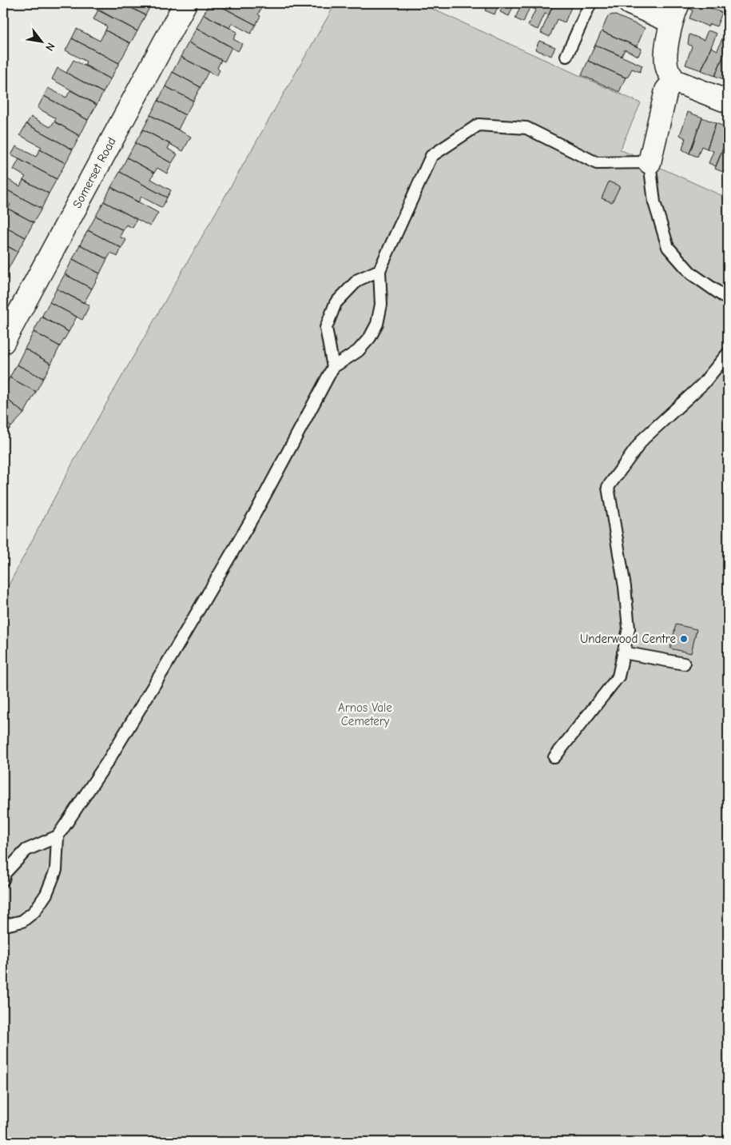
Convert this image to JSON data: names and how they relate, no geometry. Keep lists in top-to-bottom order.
{
  "streets": {
    "street": ["Somerset Road"]
  },
  "parks": ["Arnos Vale Cemetery"],
  "places": ["Underwood Centre"],
  "north": "bottom right"
}
